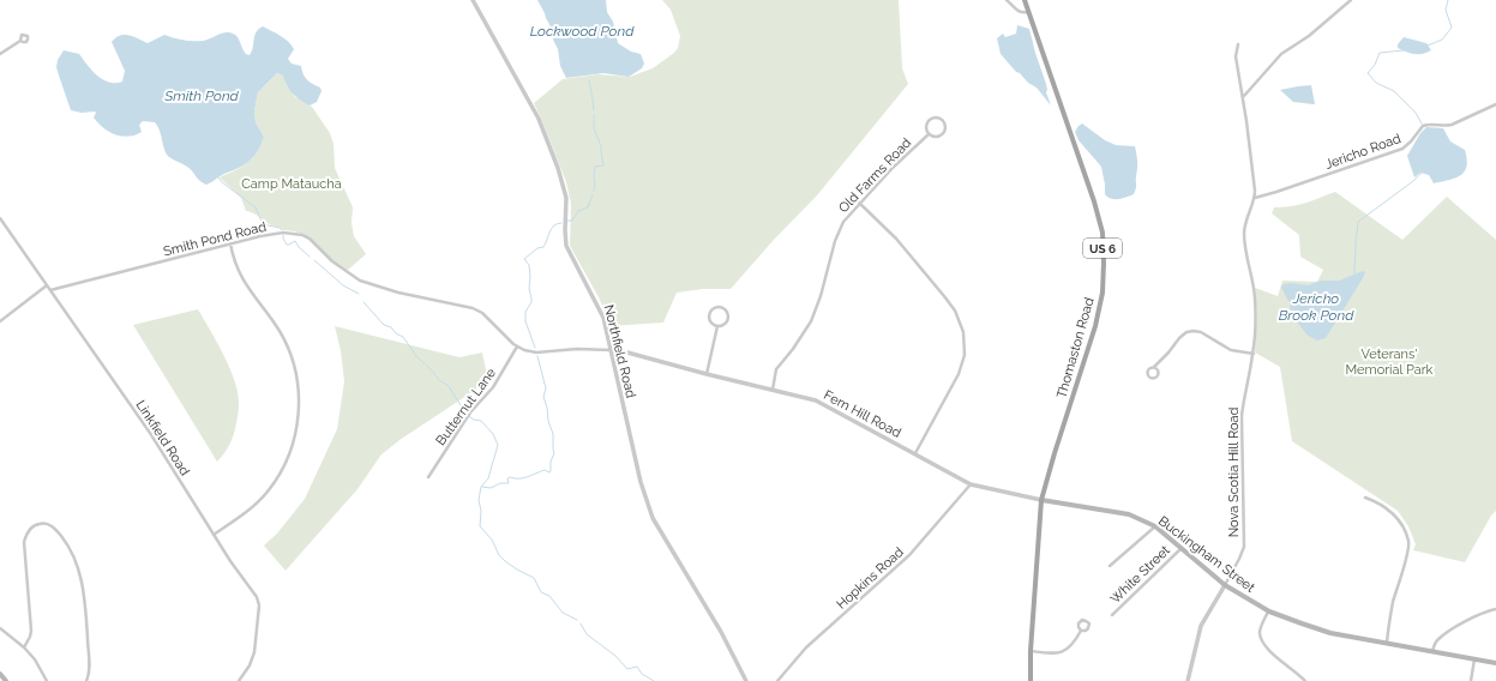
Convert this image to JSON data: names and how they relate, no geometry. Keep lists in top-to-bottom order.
{
  "streets": {
    "main road": ["US 6", "Thomaston Road", "Buckingham Street"],
    "street": [
      "Jericho Road",
      "Old Farms Road",
      "Smith Pond Road",
      "Northfield Road",
      "Butternut Lane",
      "Fern Hill Road",
      "Linkfield Road",
      "Nova Scotia Hill Road",
      "White Street",
      "Hopkins Road"
    ]
  },
  "crossings": [
    ["Jericho Road", "Nova Scotia Hill Road"],
    ["Old Farms Road", "Fern Hill Road"],
    ["Smith Pond Road", "Butternut Lane"],
    ["Smith Pond Road", "Linkfield Road"],
    ["Thomaston Road", "Fern Hill Road"],
    ["Thomaston Road", "Buckingham Street"],
    ["Northfield Road", "Fern Hill Road"],
    ["Fern Hill Road", "Buckingham Street"],
    ["Fern Hill Road", "Hopkins Road"],
    ["Nova Scotia Hill Road", "Buckingham Street"],
    ["Buckingham Street", "White Street"]
  ],
  "water": ["Lockwood Pond", "Smith Pond", "Jericho Brook Pond"],
  "parks": ["Camp Mataucha", "Veterans' Memorial Park"]
}
